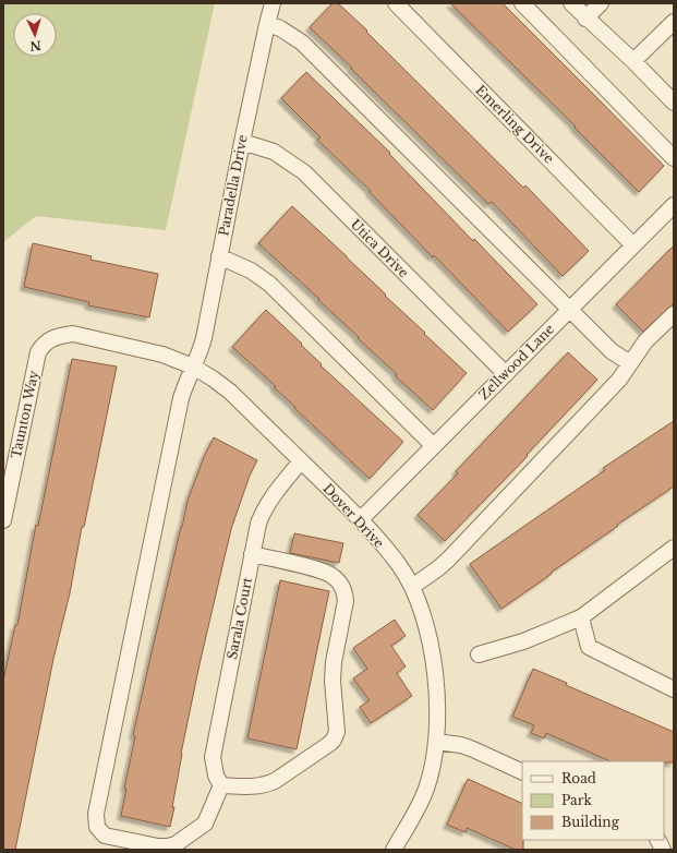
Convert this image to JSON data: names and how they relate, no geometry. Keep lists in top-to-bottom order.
{
  "streets": {
    "street": [
      "Emerling Drive",
      "Paradella Drive",
      "Utica Drive",
      "Zellwood Lane",
      "Taunton Way",
      "Dover Drive",
      "Sarala Court"
    ]
  },
  "crossings": [
    ["Emerling Drive", "Zellwood Lane"],
    ["Paradella Drive", "Utica Drive"],
    ["Paradella Drive", "Dover Drive"],
    ["Paradella Drive", "Sarala Court"],
    ["Utica Drive", "Zellwood Lane"],
    ["Zellwood Lane", "Dover Drive"],
    ["Taunton Way", "Dover Drive"],
    ["Dover Drive", "Sarala Court"]
  ],
  "legend": ["Road", "Park", "Building"],
  "north": "bottom"
}
